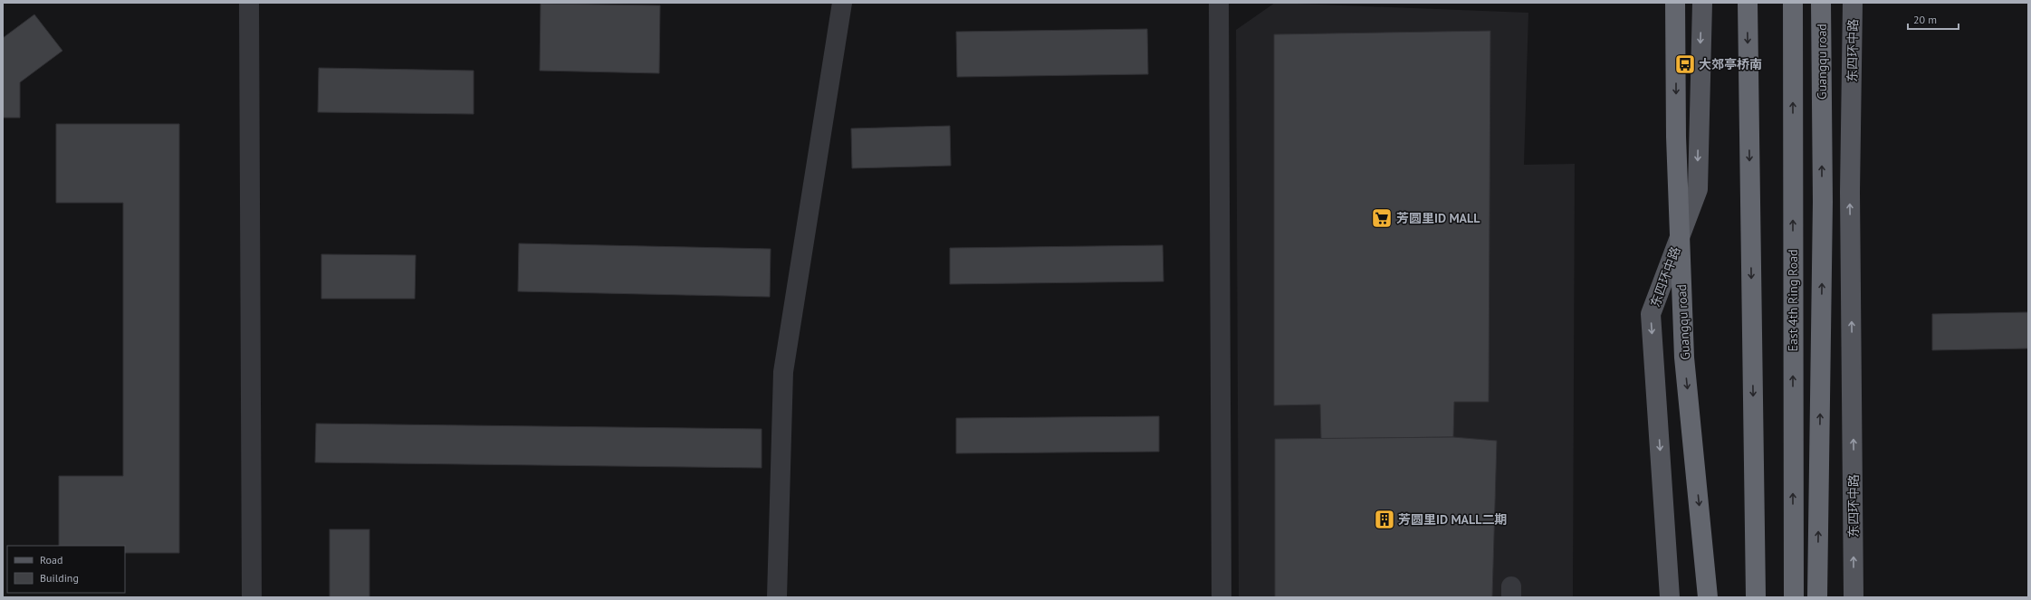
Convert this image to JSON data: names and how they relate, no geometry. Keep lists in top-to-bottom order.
{
  "streets": {
    "highway": ["Guangqu road", "East 4th Ring Road"],
    "main road": ["东四环中路"]
  },
  "places": {
    "bus stop": ["大郊亭桥南"],
    "supermarket": ["芳圆里ID MALL"],
    "building": ["芳圆里ID MALL二期"]
  },
  "legend": ["Road", "Building"],
  "scale_bar": "20 m"
}
